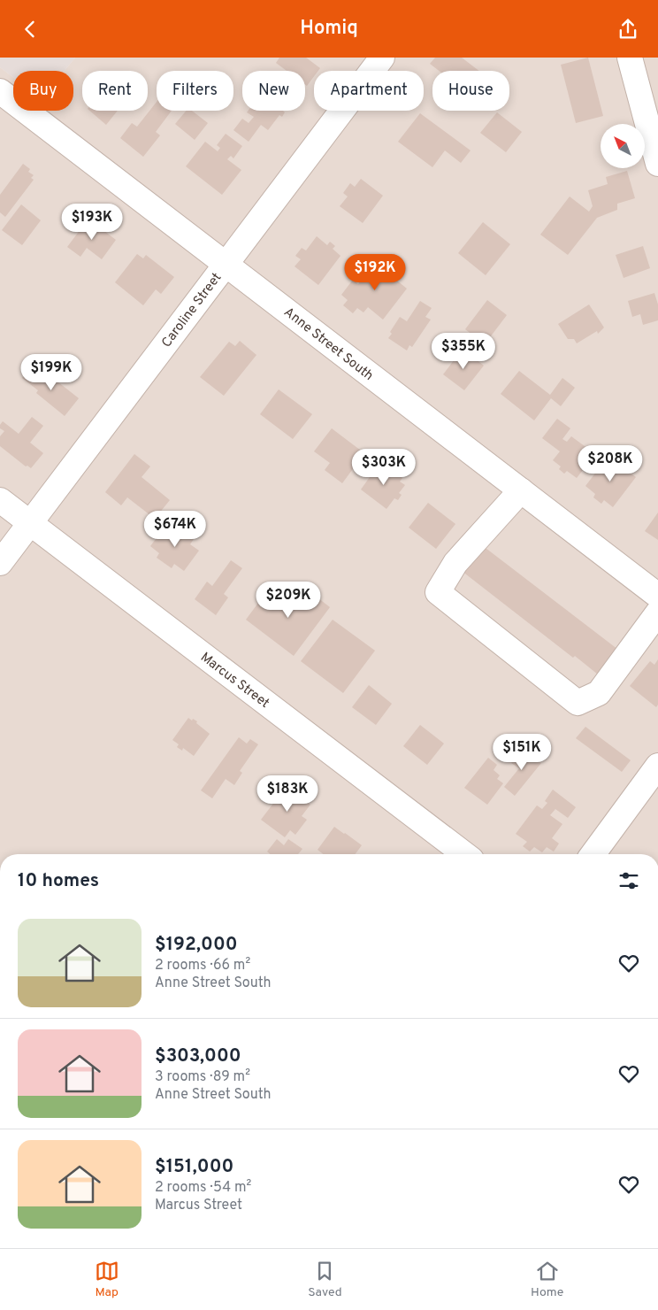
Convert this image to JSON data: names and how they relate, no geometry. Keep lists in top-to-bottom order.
{
  "streets": {
    "street": ["Caroline Street", "Anne Street South", "Marcus Street"]
  },
  "crossings": [
    ["Caroline Street", "Anne Street South"],
    ["Caroline Street", "Marcus Street"]
  ],
  "north": "top left",
  "page": {
    "header": "Homiq",
    "chip": [
      "Buy",
      "Rent",
      "Filters",
      "New",
      "Apartment",
      "House"
    ],
    "price": [
      "$193K",
      "$192K",
      "$355K",
      "$199K",
      "$208K",
      "$303K",
      "$674K",
      "$209K",
      "$151K",
      "$183K"
    ],
    "heading": "10 homes",
    "list": [
      {
        "name": "$192,000",
        "note": "2 rooms · 66 m² · Anne Street South"
      },
      {
        "name": "$303,000",
        "note": "3 rooms · 89 m² · Anne Street South"
      },
      {
        "name": "$151,000",
        "note": "2 rooms · 54 m² · Marcus Street"
      }
    ],
    "tabs": ["Map", "Saved", "Home"]
  }
}
